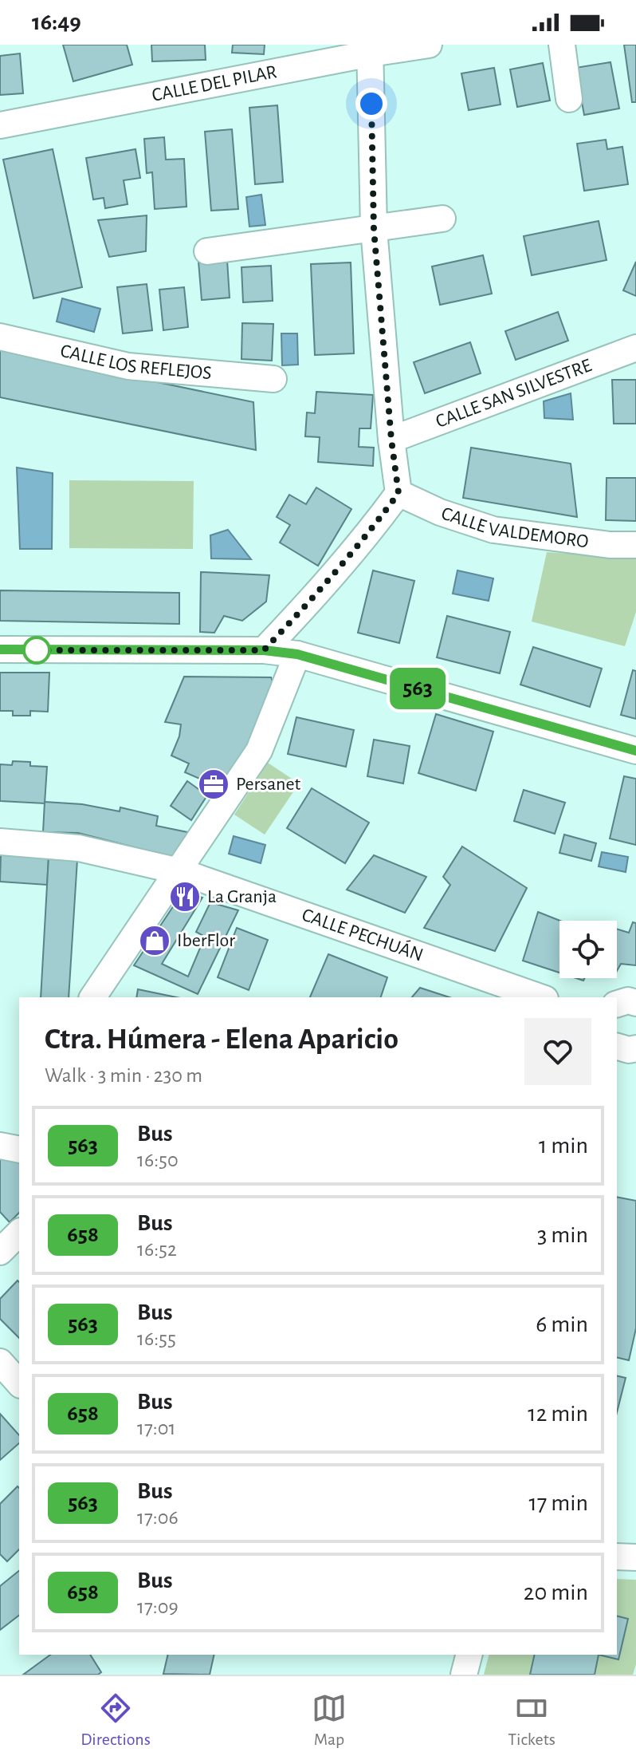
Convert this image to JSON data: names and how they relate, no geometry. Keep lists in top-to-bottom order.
{
  "streets": {
    "street": [
      "CALLE DEL PILAR",
      "CALLE LOS REFLEJOS",
      "CALLE SAN SILVESTRE",
      "CALLE VALDEMORO",
      "CALLE PECHUÁN"
    ]
  },
  "places": {
    "office": ["Persanet"],
    "restaurant": ["La Granja"],
    "shop": ["IberFlor"]
  },
  "lines": ["bus line 563"],
  "page": {
    "status": "16:49",
    "on_map": "563",
    "heading": ["Ctra. Húmera - Elena Aparicio", "Walk · 3 min · 230 m"],
    "list": [
      {
        "mark": "563",
        "name": "Bus",
        "note": "16:50",
        "value": "1 min"
      },
      {
        "mark": "658",
        "name": "Bus",
        "note": "16:52",
        "value": "3 min"
      },
      {
        "mark": "563",
        "name": "Bus",
        "note": "16:55",
        "value": "6 min"
      },
      {
        "mark": "658",
        "name": "Bus",
        "note": "17:01",
        "value": "12 min"
      },
      {
        "mark": "563",
        "name": "Bus",
        "note": "17:06",
        "value": "17 min"
      },
      {
        "mark": "658",
        "name": "Bus",
        "note": "17:09",
        "value": "20 min"
      }
    ],
    "tabs": ["Directions", "Map", "Tickets"]
  }
}
